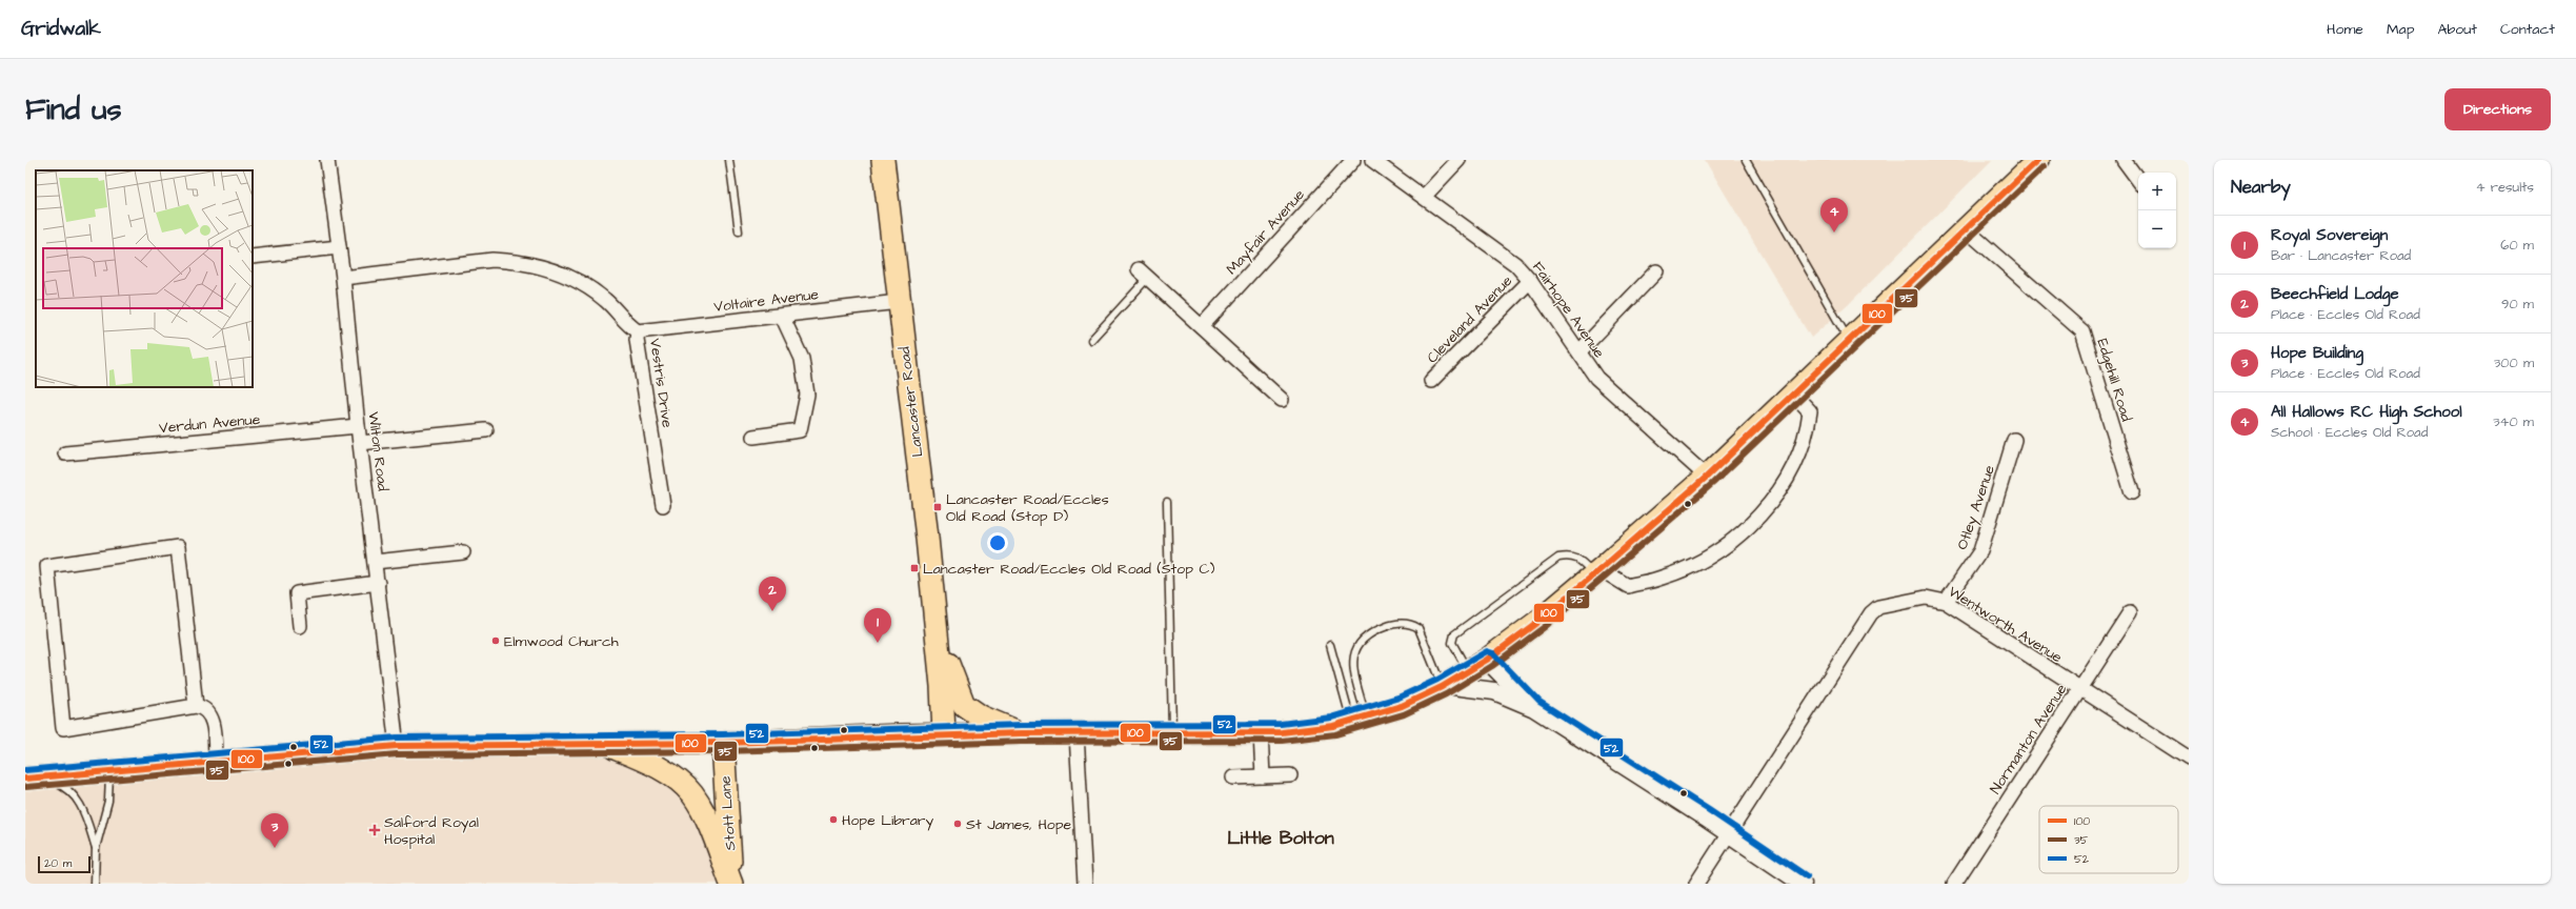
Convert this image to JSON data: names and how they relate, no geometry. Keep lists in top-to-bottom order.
{
  "streets": {
    "main road": ["Lancaster Road", "Stott Lane"],
    "street": [
      "Mayfair Avenue",
      "Voltaire Avenue",
      "Fairhope Avenue",
      "Cleveland Avenue",
      "Edgehill Road",
      "Vestris Drive",
      "Verdun Avenue",
      "Wilton Road",
      "Otley Avenue",
      "Wentworth Avenue",
      "Normanton Avenue"
    ]
  },
  "crossings": [
    ["Voltaire Avenue", "Vestris Drive"],
    ["Voltaire Avenue", "Lancaster Road"],
    ["Fairhope Avenue", "Cleveland Avenue"],
    ["Vestris Drive", "Wilton Road"],
    ["Verdun Avenue", "Wilton Road"],
    ["Otley Avenue", "Wentworth Avenue"],
    ["Wentworth Avenue", "Normanton Avenue"]
  ],
  "districts": ["Little Bolton"],
  "places": {
    "transit": ["Lancaster Road/Eccles Old Road (Stop D)", "Lancaster Road/Eccles Old Road (Stop C)"],
    "other": ["Elmwood Church", "Hope Library", "St James, Hope"],
    "health": ["Salford Royal Hospital"]
  },
  "lines": ["transit line 100", "transit line 35", "transit line 52"],
  "legend": ["100", "35", "52"],
  "scale_bar": "20 m",
  "page": {
    "header": "Gridwalk",
    "nav": [
      "Home",
      "Map",
      "About",
      "Contact"
    ],
    "buttons": "Directions",
    "title": "Find us",
    "heading": ["Nearby", "4 results"],
    "map_buttons": ["+", "−"],
    "pins": [
      "4",
      "2",
      "1",
      "3"
    ],
    "list": [
      {
        "mark": "1",
        "name": "Royal Sovereign",
        "note": "Bar · Lancaster Road",
        "value": "60 m"
      },
      {
        "mark": "2",
        "name": "Beechfield Lodge",
        "note": "Place · Eccles Old Road",
        "value": "90 m"
      },
      {
        "mark": "3",
        "name": "Hope Building",
        "note": "Place · Eccles Old Road",
        "value": "300 m"
      },
      {
        "mark": "4",
        "name": "All Hallows RC High School",
        "note": "School · Eccles Old Road",
        "value": "340 m"
      }
    ],
    "scale": "20 m"
  }
}
